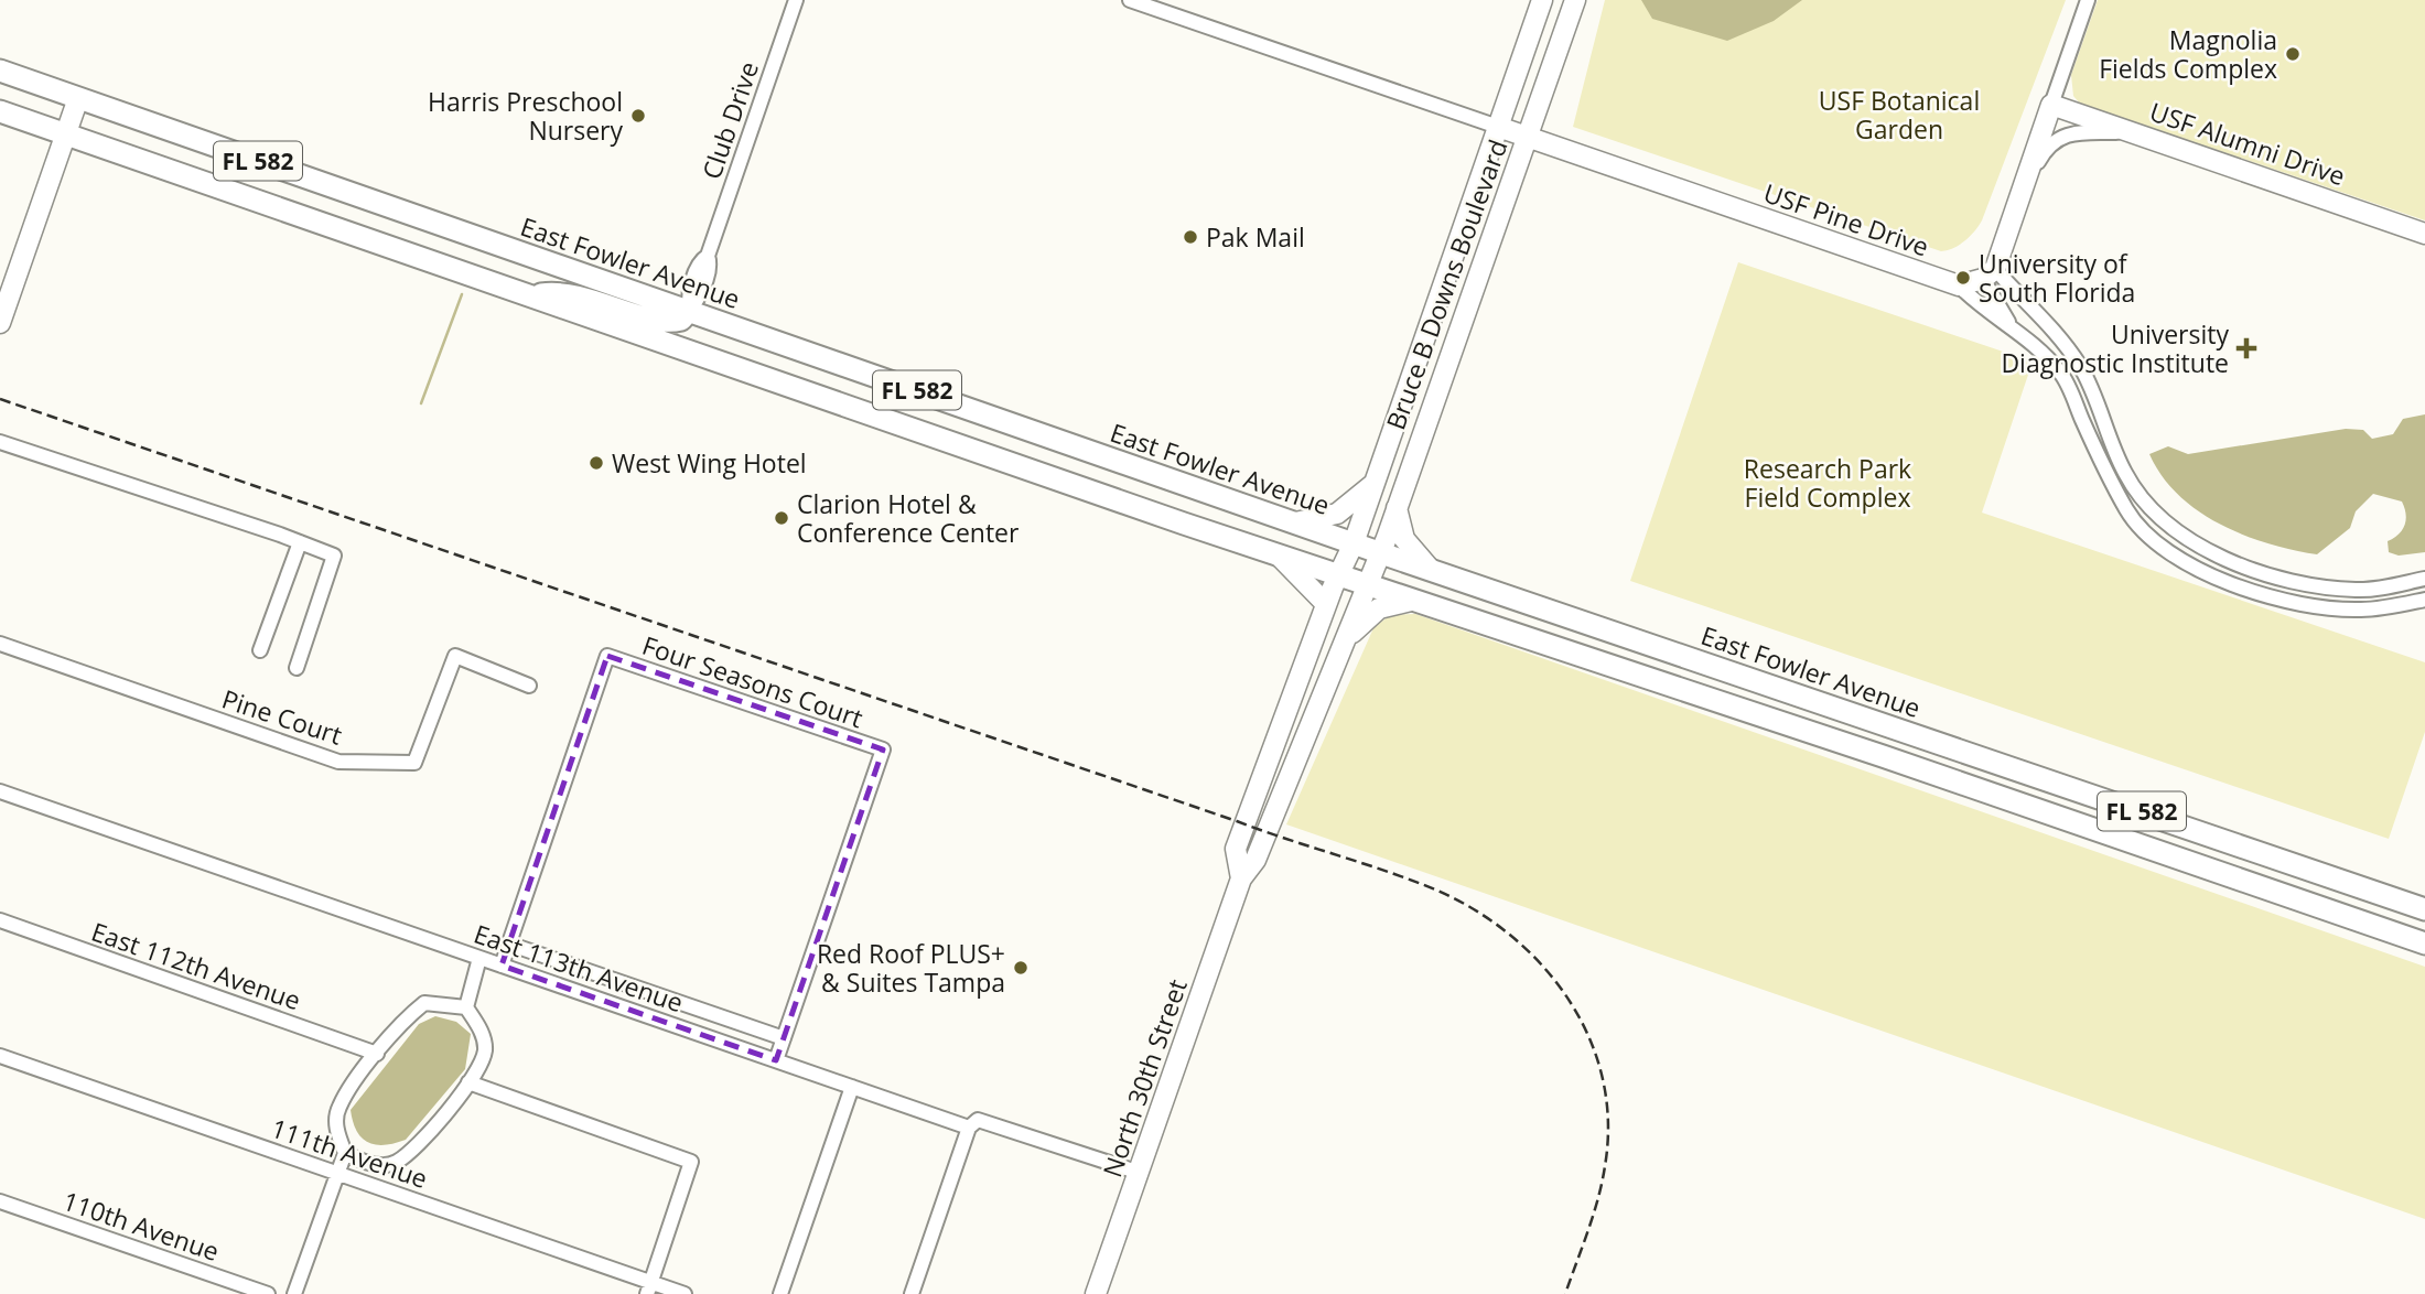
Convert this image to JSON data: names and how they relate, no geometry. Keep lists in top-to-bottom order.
{
  "streets": {
    "main road": [
      "USF Alumni Drive",
      "FL 582",
      "USF Pine Drive",
      "East Fowler Avenue",
      "Bruce B Downs Boulevard",
      "North 30th Street"
    ],
    "street": [
      "Club Drive",
      "Four Seasons Court",
      "Pine Court",
      "East 112th Avenue",
      "East 113th Avenue",
      "111th Avenue",
      "110th Avenue"
    ]
  },
  "crossings": [
    ["Club Drive", "East Fowler Avenue"],
    ["FL 582", "Bruce B Downs Boulevard"],
    ["FL 582", "North 30th Street"],
    ["USF Pine Drive", "Bruce B Downs Boulevard"],
    ["East Fowler Avenue", "Bruce B Downs Boulevard"],
    ["East Fowler Avenue", "North 30th Street"],
    ["Bruce B Downs Boulevard", "North 30th Street"],
    ["Four Seasons Court", "East 113th Avenue"],
    ["East 113th Avenue", "North 30th Street"]
  ],
  "parks": ["USF Botanical Garden", "Research Park Field Complex"],
  "places": {
    "other": [
      "Magnolia Fields Complex",
      "Harris Preschool Nursery",
      "Pak Mail",
      "University of South Florida",
      "West Wing Hotel",
      "Clarion Hotel & Conference Center",
      "Red Roof PLUS+ & Suites Tampa"
    ],
    "health": ["University Diagnostic Institute"]
  }
}
